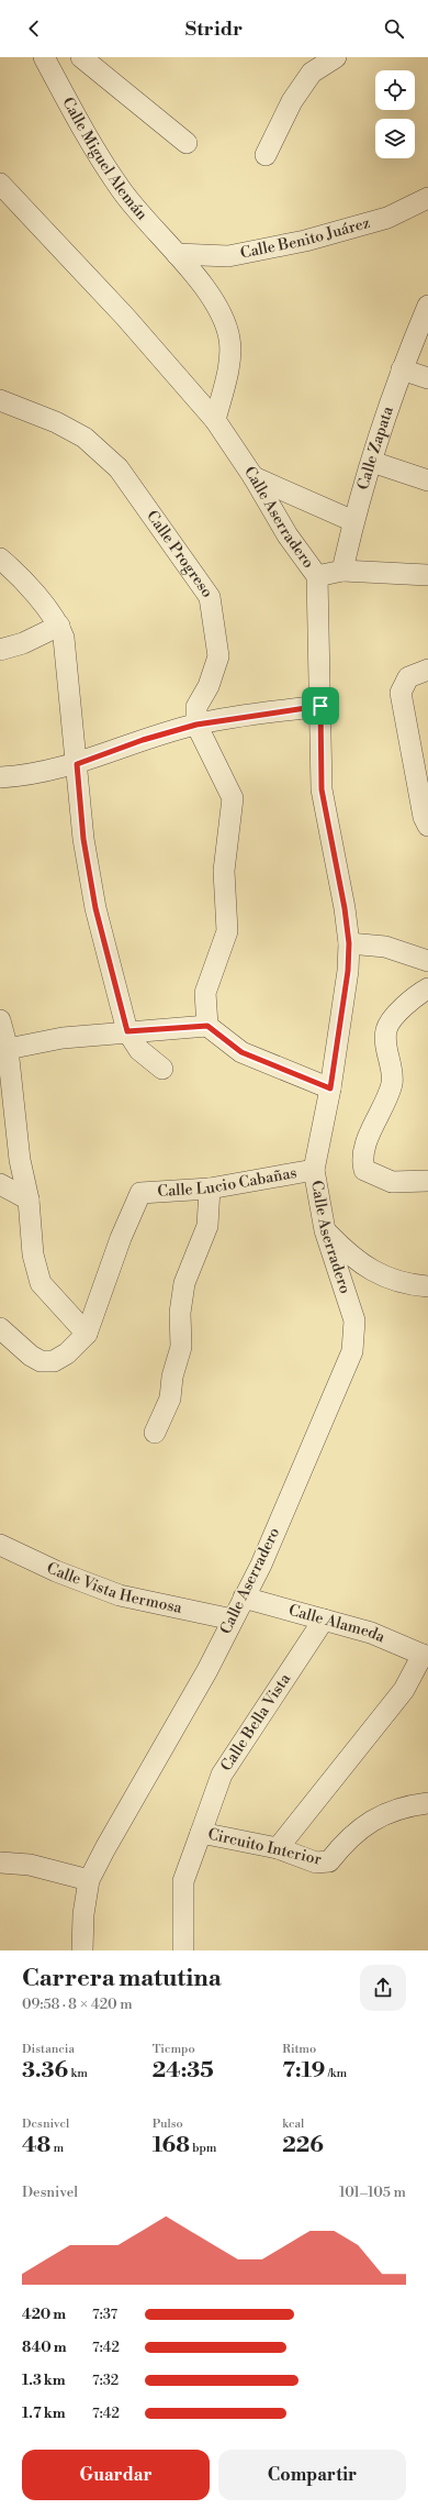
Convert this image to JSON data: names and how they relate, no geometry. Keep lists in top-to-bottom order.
{
  "streets": {
    "street": [
      "Calle Miguel Alemán",
      "Calle Benito Juárez",
      "Calle Zapata",
      "Calle Aserradero",
      "Calle Progreso",
      "Calle Lucio Cabañas",
      "Calle Vista Hermosa",
      "Calle Alameda",
      "Calle Bella Vista",
      "Circuito Interior"
    ]
  },
  "crossings": [
    ["Calle Miguel Alemán", "Calle Benito Juárez"],
    ["Calle Miguel Alemán", "Calle Aserradero"],
    ["Calle Aserradero", "Calle Lucio Cabañas"],
    ["Calle Aserradero", "Calle Vista Hermosa"],
    ["Calle Aserradero", "Calle Alameda"],
    ["Calle Alameda", "Calle Bella Vista"],
    ["Calle Bella Vista", "Circuito Interior"]
  ],
  "page": {
    "header": "Stridr",
    "heading": ["Carrera matutina", "09:58 · 8 × 420 m"],
    "stats": [
      ["Distancia", "3.36 km"],
      ["Tiempo", "24:35"],
      ["Ritmo", "7:19 /km"],
      ["Desnivel", "48 m"],
      ["Pulso", "168 bpm"],
      ["kcal", "226"]
    ],
    "chart": ["Desnivel", "101–105 m"],
    "list": [
      {
        "name": "420 m",
        "note": "7:37"
      },
      {
        "name": "840 m",
        "note": "7:42"
      },
      {
        "name": "1.3 km",
        "note": "7:32"
      },
      {
        "name": "1.7 km",
        "note": "7:42"
      }
    ],
    "buttons": ["Guardar", "Compartir"]
  }
}
